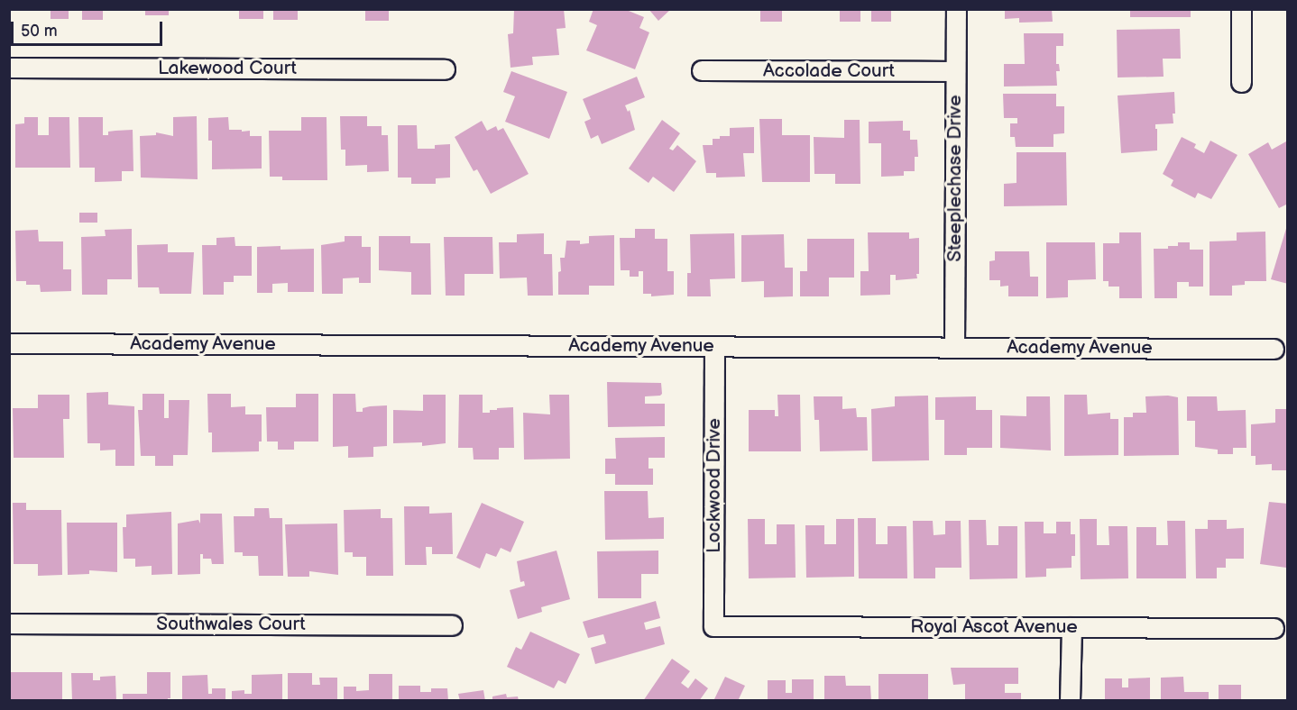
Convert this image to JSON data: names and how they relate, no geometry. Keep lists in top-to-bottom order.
{
  "streets": {
    "street": [
      "Lakewood Court",
      "Accolade Court",
      "Steeplechase Drive",
      "Academy Avenue",
      "Lockwood Drive",
      "Southwales Court",
      "Royal Ascot Avenue"
    ]
  },
  "crossings": [
    ["Accolade Court", "Steeplechase Drive"],
    ["Steeplechase Drive", "Academy Avenue"],
    ["Academy Avenue", "Lockwood Drive"],
    ["Lockwood Drive", "Royal Ascot Avenue"]
  ],
  "scale_bar": "50 m"
}
